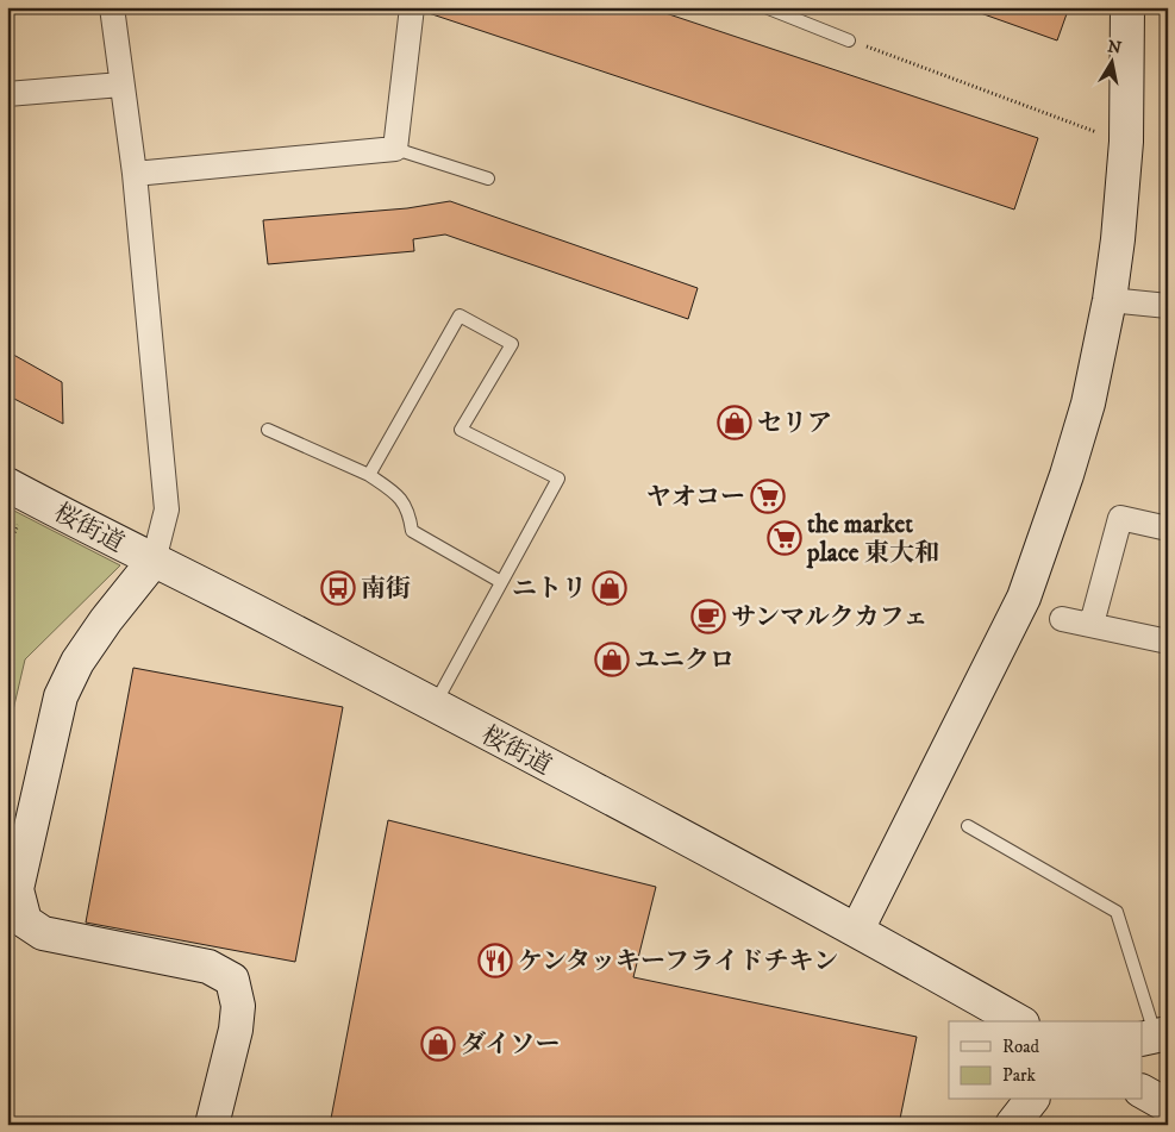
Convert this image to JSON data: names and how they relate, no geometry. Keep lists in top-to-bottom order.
{
  "streets": {
    "street": ["桜街道"]
  },
  "places": {
    "shop": [
      "セリア",
      "ニトリ",
      "ユニクロ",
      "ダイソー"
    ],
    "supermarket": ["ヤオコー", "the market place 東大和"],
    "bus stop": ["南街"],
    "cafe": ["サンマルクカフェ"],
    "restaurant": ["ケンタッキーフライドチキン"]
  },
  "legend": ["Road", "Park"],
  "north": "top"
}
